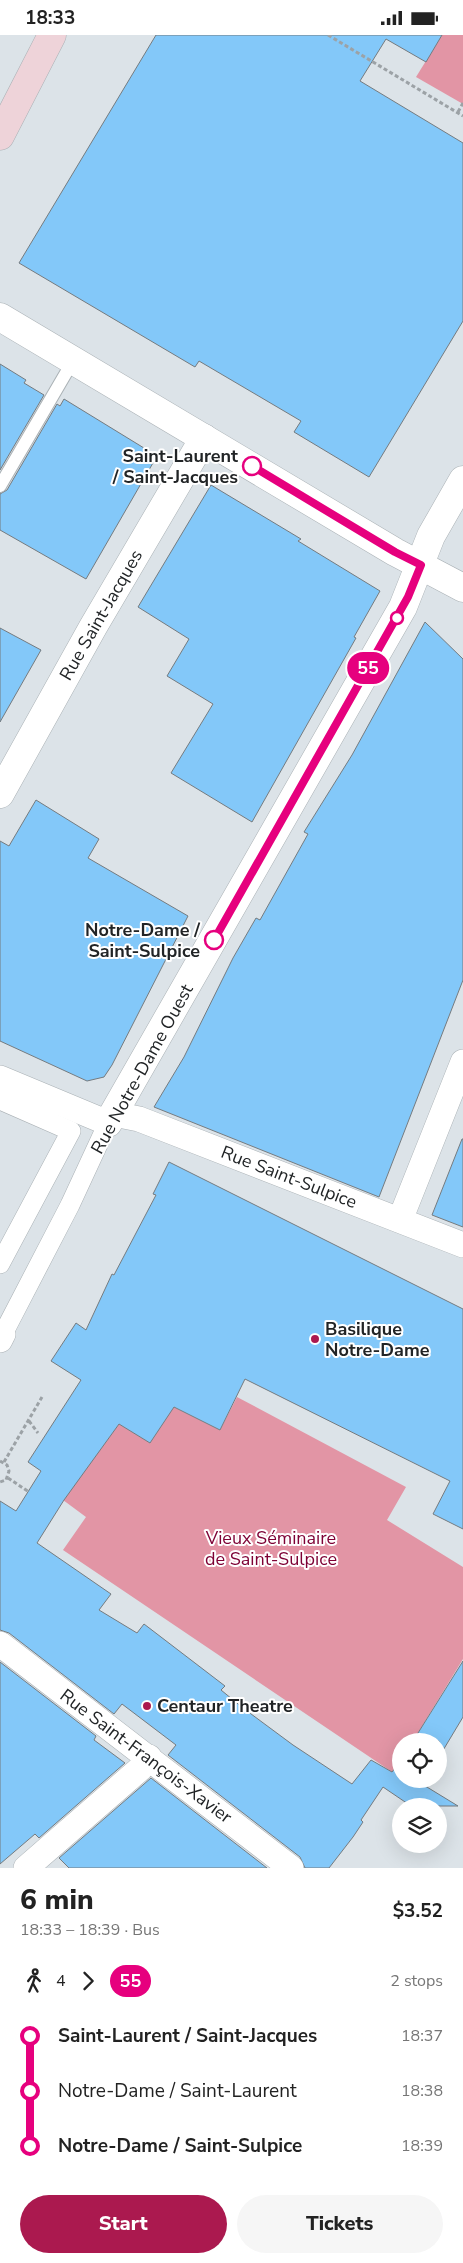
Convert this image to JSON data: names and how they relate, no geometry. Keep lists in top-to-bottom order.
{
  "streets": {
    "street": [
      "Rue Saint-Jacques",
      "Rue Notre-Dame Ouest",
      "Rue Saint-Sulpice",
      "Rue Saint-François-Xavier"
    ]
  },
  "crossings": [
    ["Rue Notre-Dame Ouest", "Rue Saint-Sulpice"]
  ],
  "parks": ["Vieux Séminaire de Saint-Sulpice"],
  "places": [
    "Saint-Laurent / Saint-Jacques",
    "Notre-Dame / Saint-Sulpice",
    "Basilique Notre-Dame",
    "Centaur Theatre"
  ],
  "lines": ["bus line 55"],
  "page": {
    "status": "18:33",
    "on_map": "55",
    "heading": ["6 min", "18:33 – 18:39 · Bus", "$3.52"],
    "legs": ["4", "55", "2 stops"],
    "list": [
      {
        "name": "Saint-Laurent / Saint-Jacques",
        "value": "18:37"
      },
      {
        "name": "Notre-Dame / Saint-Laurent",
        "value": "18:38"
      },
      {
        "name": "Notre-Dame / Saint-Sulpice",
        "value": "18:39"
      }
    ],
    "buttons": ["Start", "Tickets"]
  }
}
